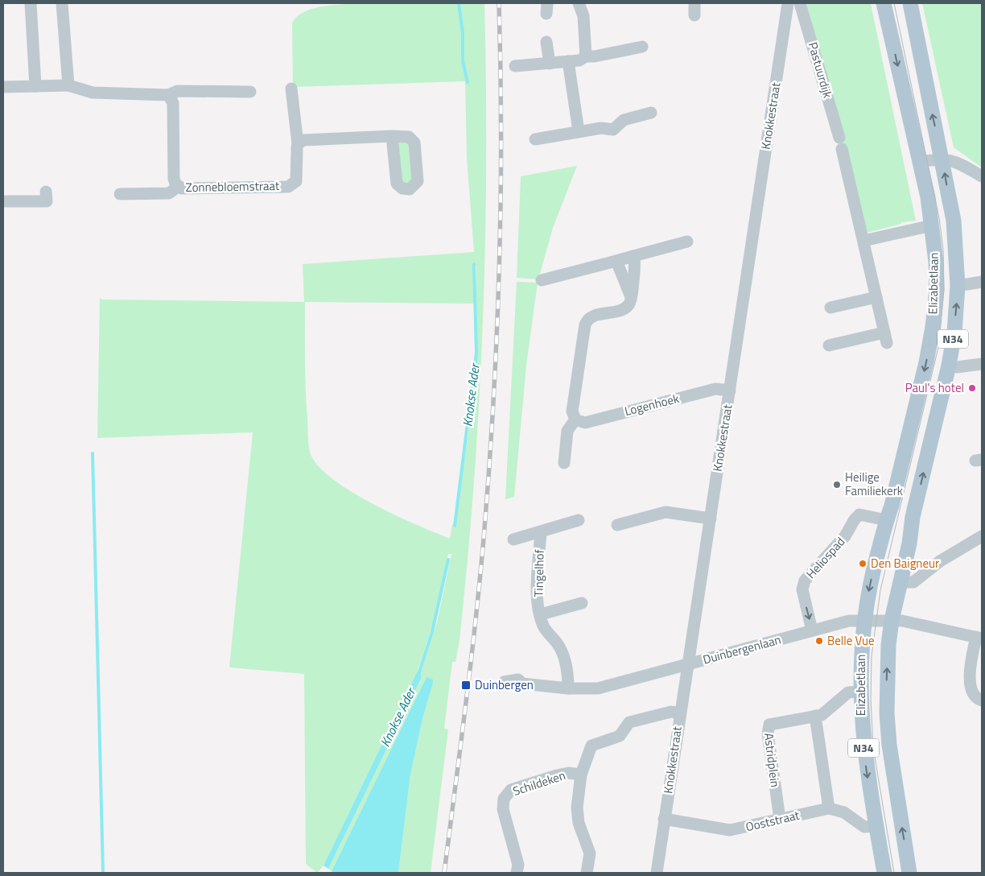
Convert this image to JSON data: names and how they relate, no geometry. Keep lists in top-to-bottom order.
{
  "streets": {
    "main road": ["Elizabetlaan", "N34"],
    "street": [
      "Pastuurdijk",
      "Knokkestraat",
      "Zonnebloemstraat",
      "Logenhoek",
      "Heliospad",
      "Tingelhof",
      "Duinbergenlaan",
      "Astridplein",
      "Schildeken",
      "Ooststraat"
    ]
  },
  "crossings": [
    ["Knokkestraat", "Logenhoek"],
    ["Knokkestraat", "Duinbergenlaan"],
    ["Knokkestraat", "Schildeken"],
    ["Knokkestraat", "Ooststraat"],
    ["Elizabetlaan", "Heliospad"],
    ["Elizabetlaan", "Duinbergenlaan"],
    ["Elizabetlaan", "Astridplein"],
    ["Heliospad", "Duinbergenlaan"],
    ["Tingelhof", "Duinbergenlaan"],
    ["Astridplein", "Ooststraat"]
  ],
  "one_way": ["Heliospad"],
  "water": ["Knokse Ader"],
  "places": {
    "other": [
      "Paul's hotel",
      "Heilige Familiekerk",
      "Den Baigneur",
      "Belle Vue"
    ],
    "transit": ["Duinbergen"]
  }
}
